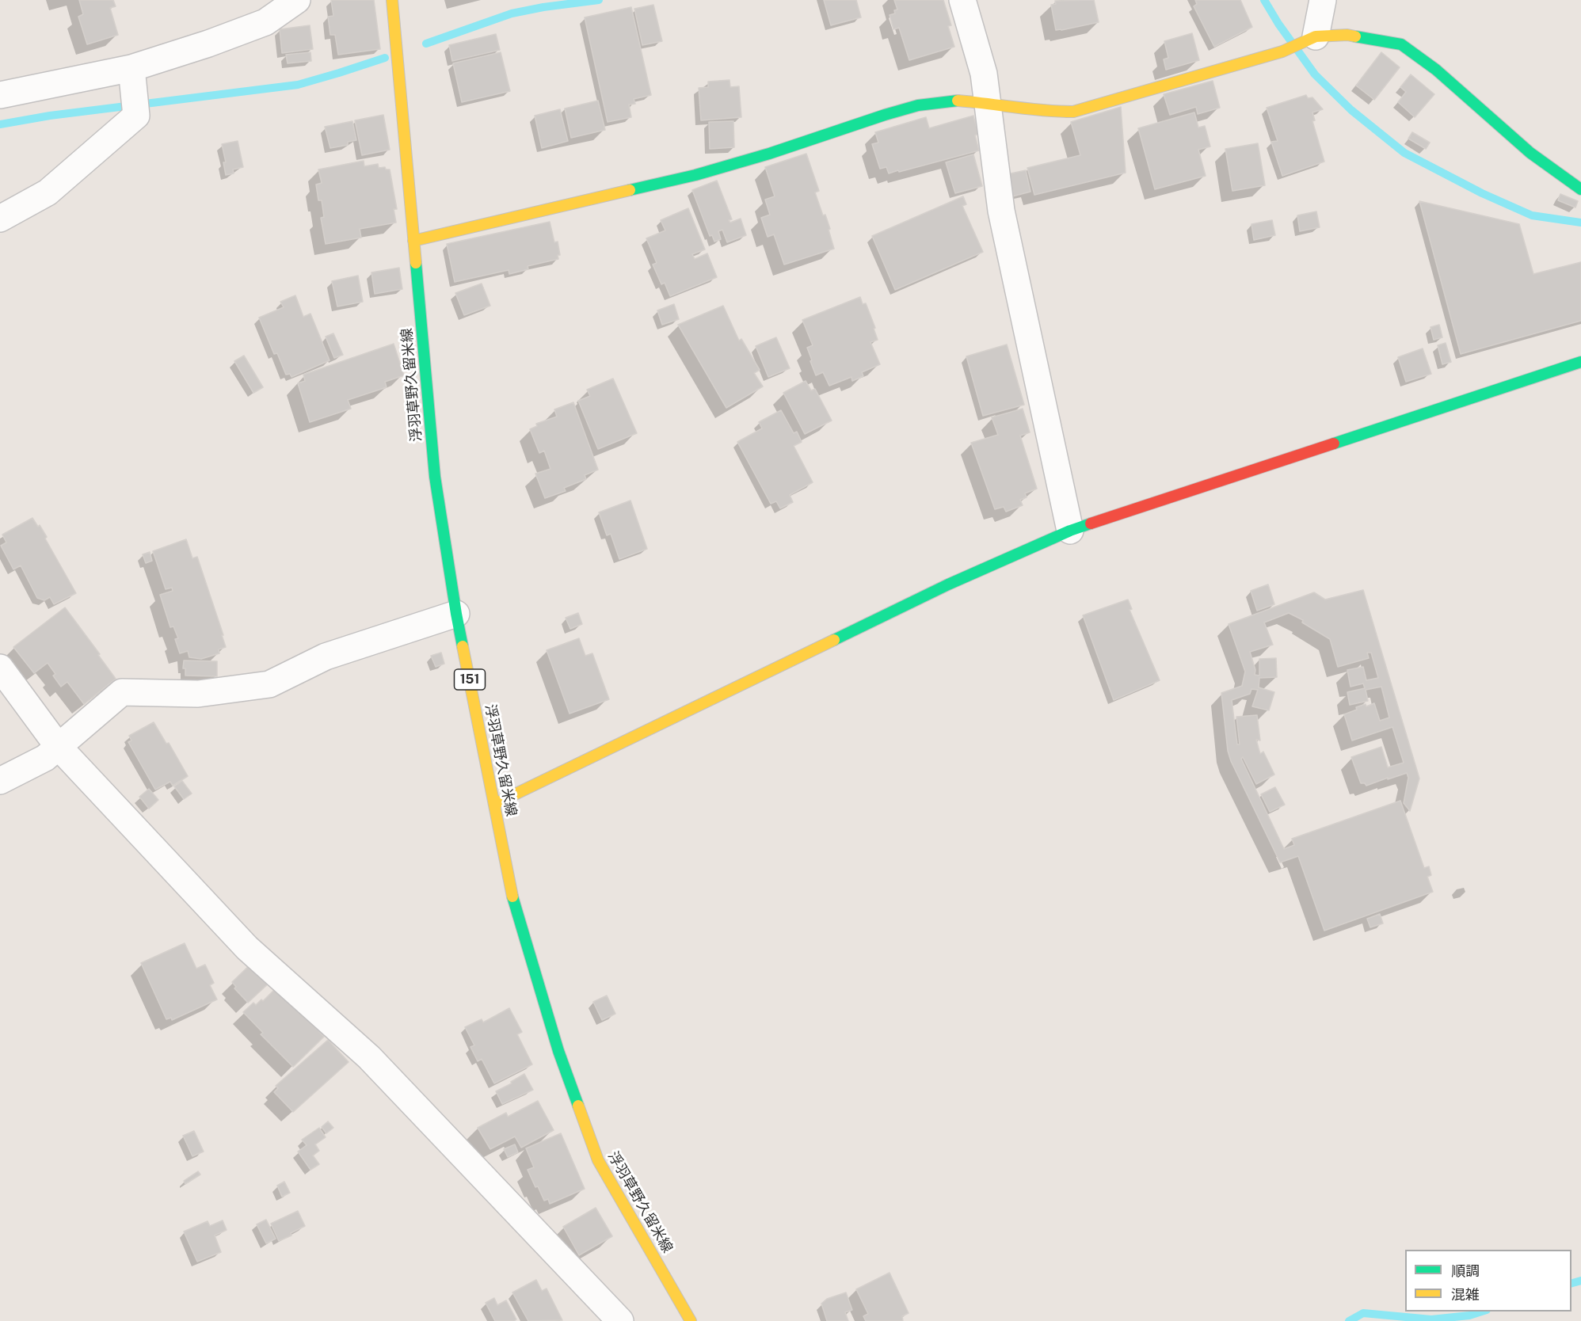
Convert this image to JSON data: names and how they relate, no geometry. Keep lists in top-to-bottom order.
{
  "streets": {
    "street": ["浮羽草野久留米線", "151"]
  },
  "legend": ["順調", "混雑"]
}
